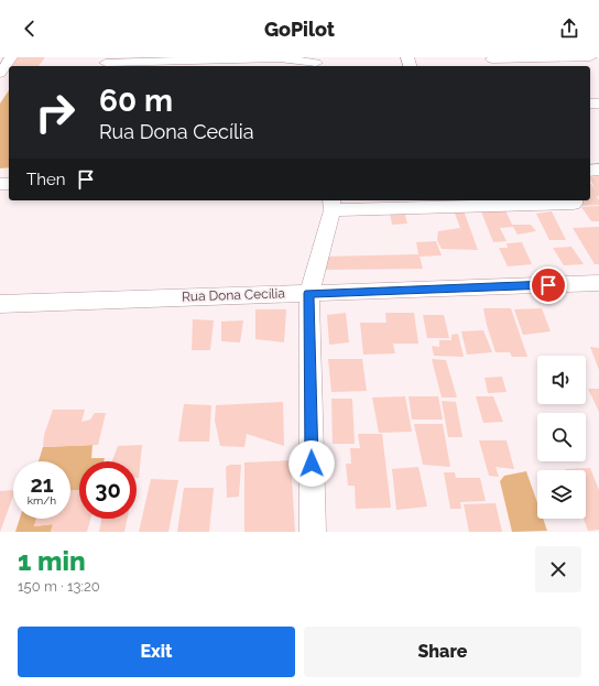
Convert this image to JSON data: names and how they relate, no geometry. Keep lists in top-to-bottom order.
{
  "streets": {
    "street": ["Rua Dona Cecília"]
  },
  "page": {
    "header": "GoPilot",
    "turn": ["60 m", "Rua Dona Cecília"],
    "then": "Then",
    "speed": "21 km/h",
    "limit": "30",
    "heading": ["1 min", "150 m · 13:20"],
    "buttons": ["Exit", "Share"]
  }
}
